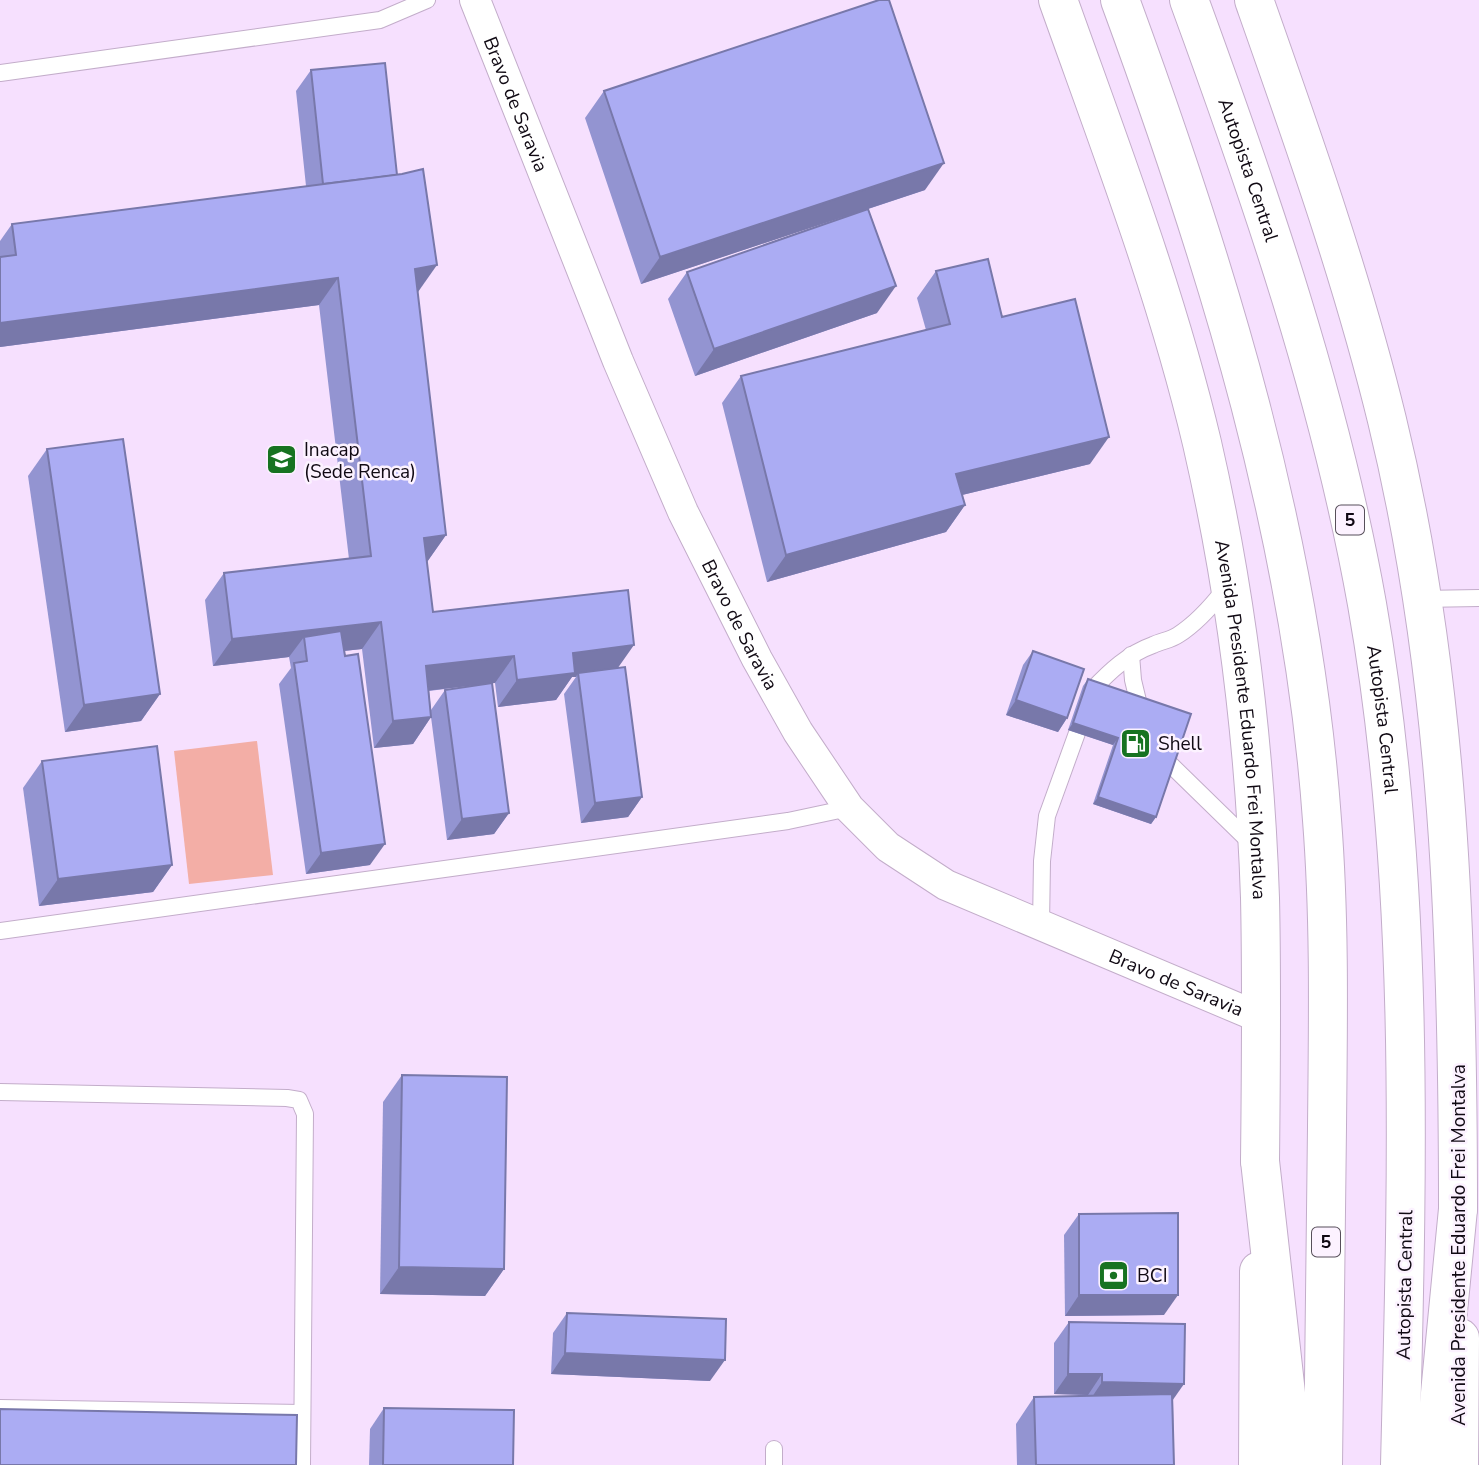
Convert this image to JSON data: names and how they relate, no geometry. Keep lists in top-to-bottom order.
{
  "streets": {
    "main road": ["Autopista Central", "5", "Avenida Presidente Eduardo Frei Montalva"],
    "street": ["Bravo de Saravia"]
  },
  "crossings": [
    ["Bravo de Saravia", "Avenida Presidente Eduardo Frei Montalva"]
  ],
  "places": {
    "school or university": ["Inacap (Sede Renca)"],
    "fuel station": ["Shell"],
    "bank": ["BCI"]
  }
}
